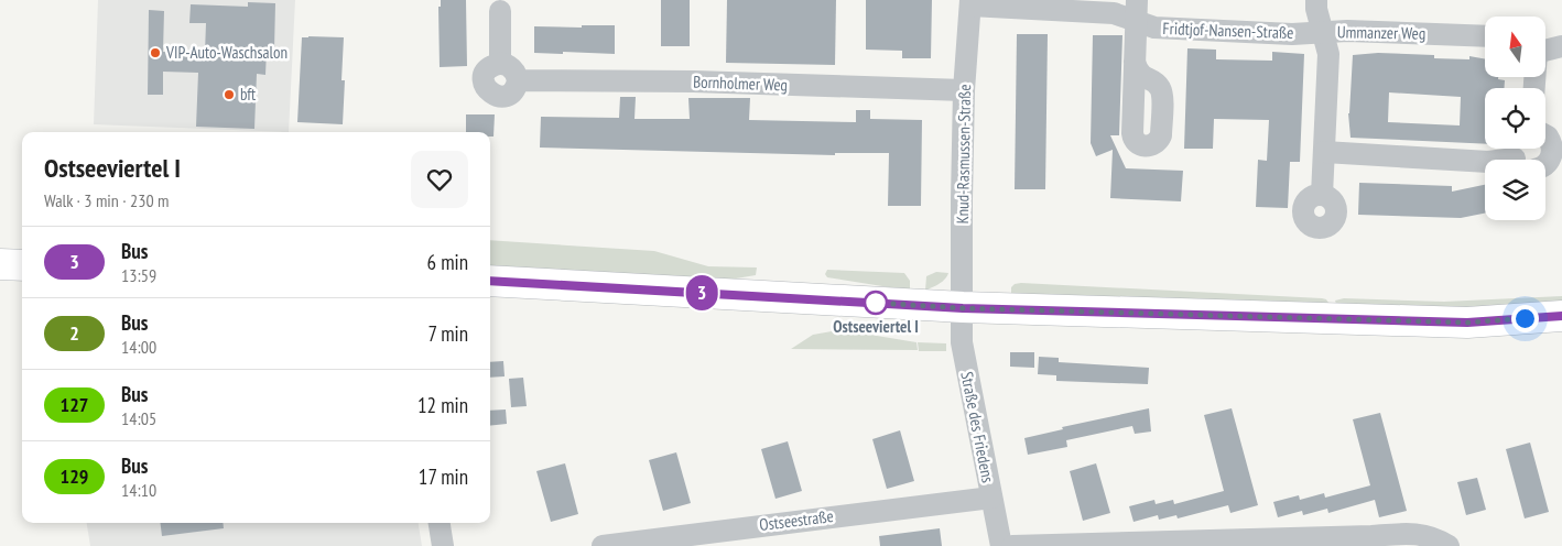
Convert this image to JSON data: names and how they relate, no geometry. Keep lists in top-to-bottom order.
{
  "streets": {
    "street": [
      "Fridtjof-Nansen-Straße",
      "Ummanzer Weg",
      "Bornholmer Weg",
      "Knud-Rasmussen-Straße",
      "Straße des Friedens",
      "Ostseestraße"
    ]
  },
  "crossings": [
    ["Fridtjof-Nansen-Straße", "Ummanzer Weg"],
    ["Fridtjof-Nansen-Straße", "Knud-Rasmussen-Straße"],
    ["Bornholmer Weg", "Knud-Rasmussen-Straße"],
    ["Knud-Rasmussen-Straße", "Straße des Friedens"],
    ["Straße des Friedens", "Ostseestraße"]
  ],
  "places": ["VIP-Auto-Waschsalon", "bft", "Ostseeviertel I"],
  "lines": ["bus line 3"],
  "north": "top",
  "page": {
    "on_map": "3",
    "heading": ["Ostseeviertel I", "Walk · 3 min · 230 m"],
    "list": [
      {
        "mark": "3",
        "name": "Bus",
        "note": "13:59",
        "value": "6 min"
      },
      {
        "mark": "2",
        "name": "Bus",
        "note": "14:00",
        "value": "7 min"
      },
      {
        "mark": "127",
        "name": "Bus",
        "note": "14:05",
        "value": "12 min"
      },
      {
        "mark": "129",
        "name": "Bus",
        "note": "14:10",
        "value": "17 min"
      }
    ]
  }
}
